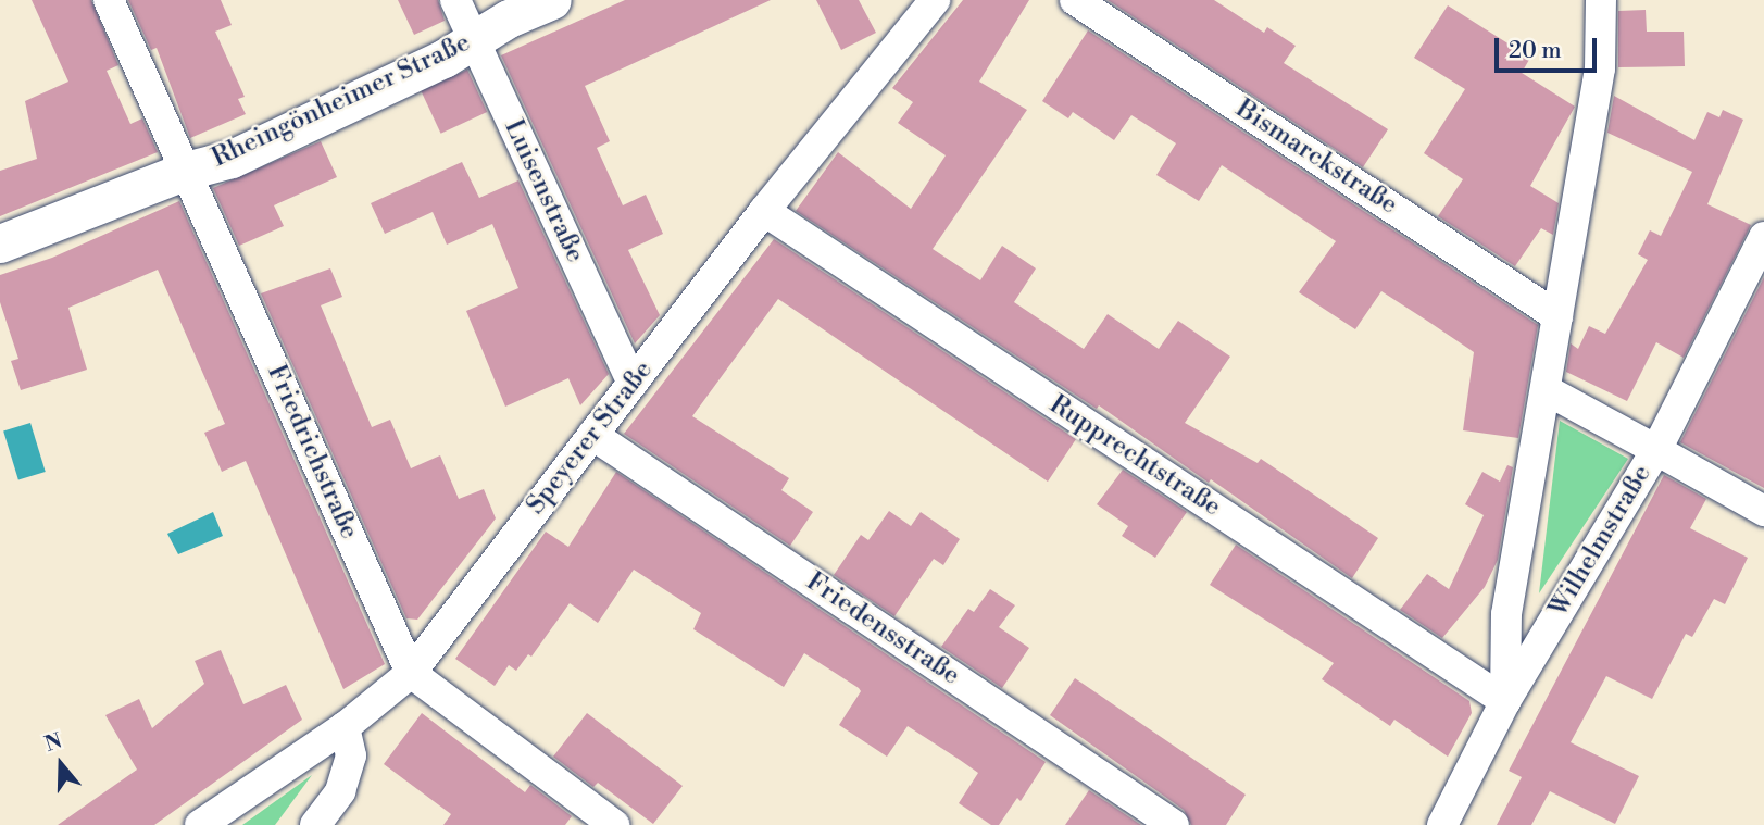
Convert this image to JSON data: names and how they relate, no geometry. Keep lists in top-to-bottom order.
{
  "streets": {
    "street": [
      "Rheingönheimer Straße",
      "Bismarckstraße",
      "Luisenstraße",
      "Speyerer Straße",
      "Friedrichstraße",
      "Rupprechtstraße",
      "Wilhelmstraße",
      "Friedensstraße"
    ]
  },
  "crossings": [
    ["Rheingönheimer Straße", "Luisenstraße"],
    ["Rheingönheimer Straße", "Friedrichstraße"],
    ["Bismarckstraße", "Wilhelmstraße"],
    ["Luisenstraße", "Speyerer Straße"],
    ["Speyerer Straße", "Friedrichstraße"],
    ["Speyerer Straße", "Rupprechtstraße"],
    ["Speyerer Straße", "Friedensstraße"],
    ["Rupprechtstraße", "Wilhelmstraße"]
  ],
  "scale_bar": "20 m",
  "north": "top"
}
